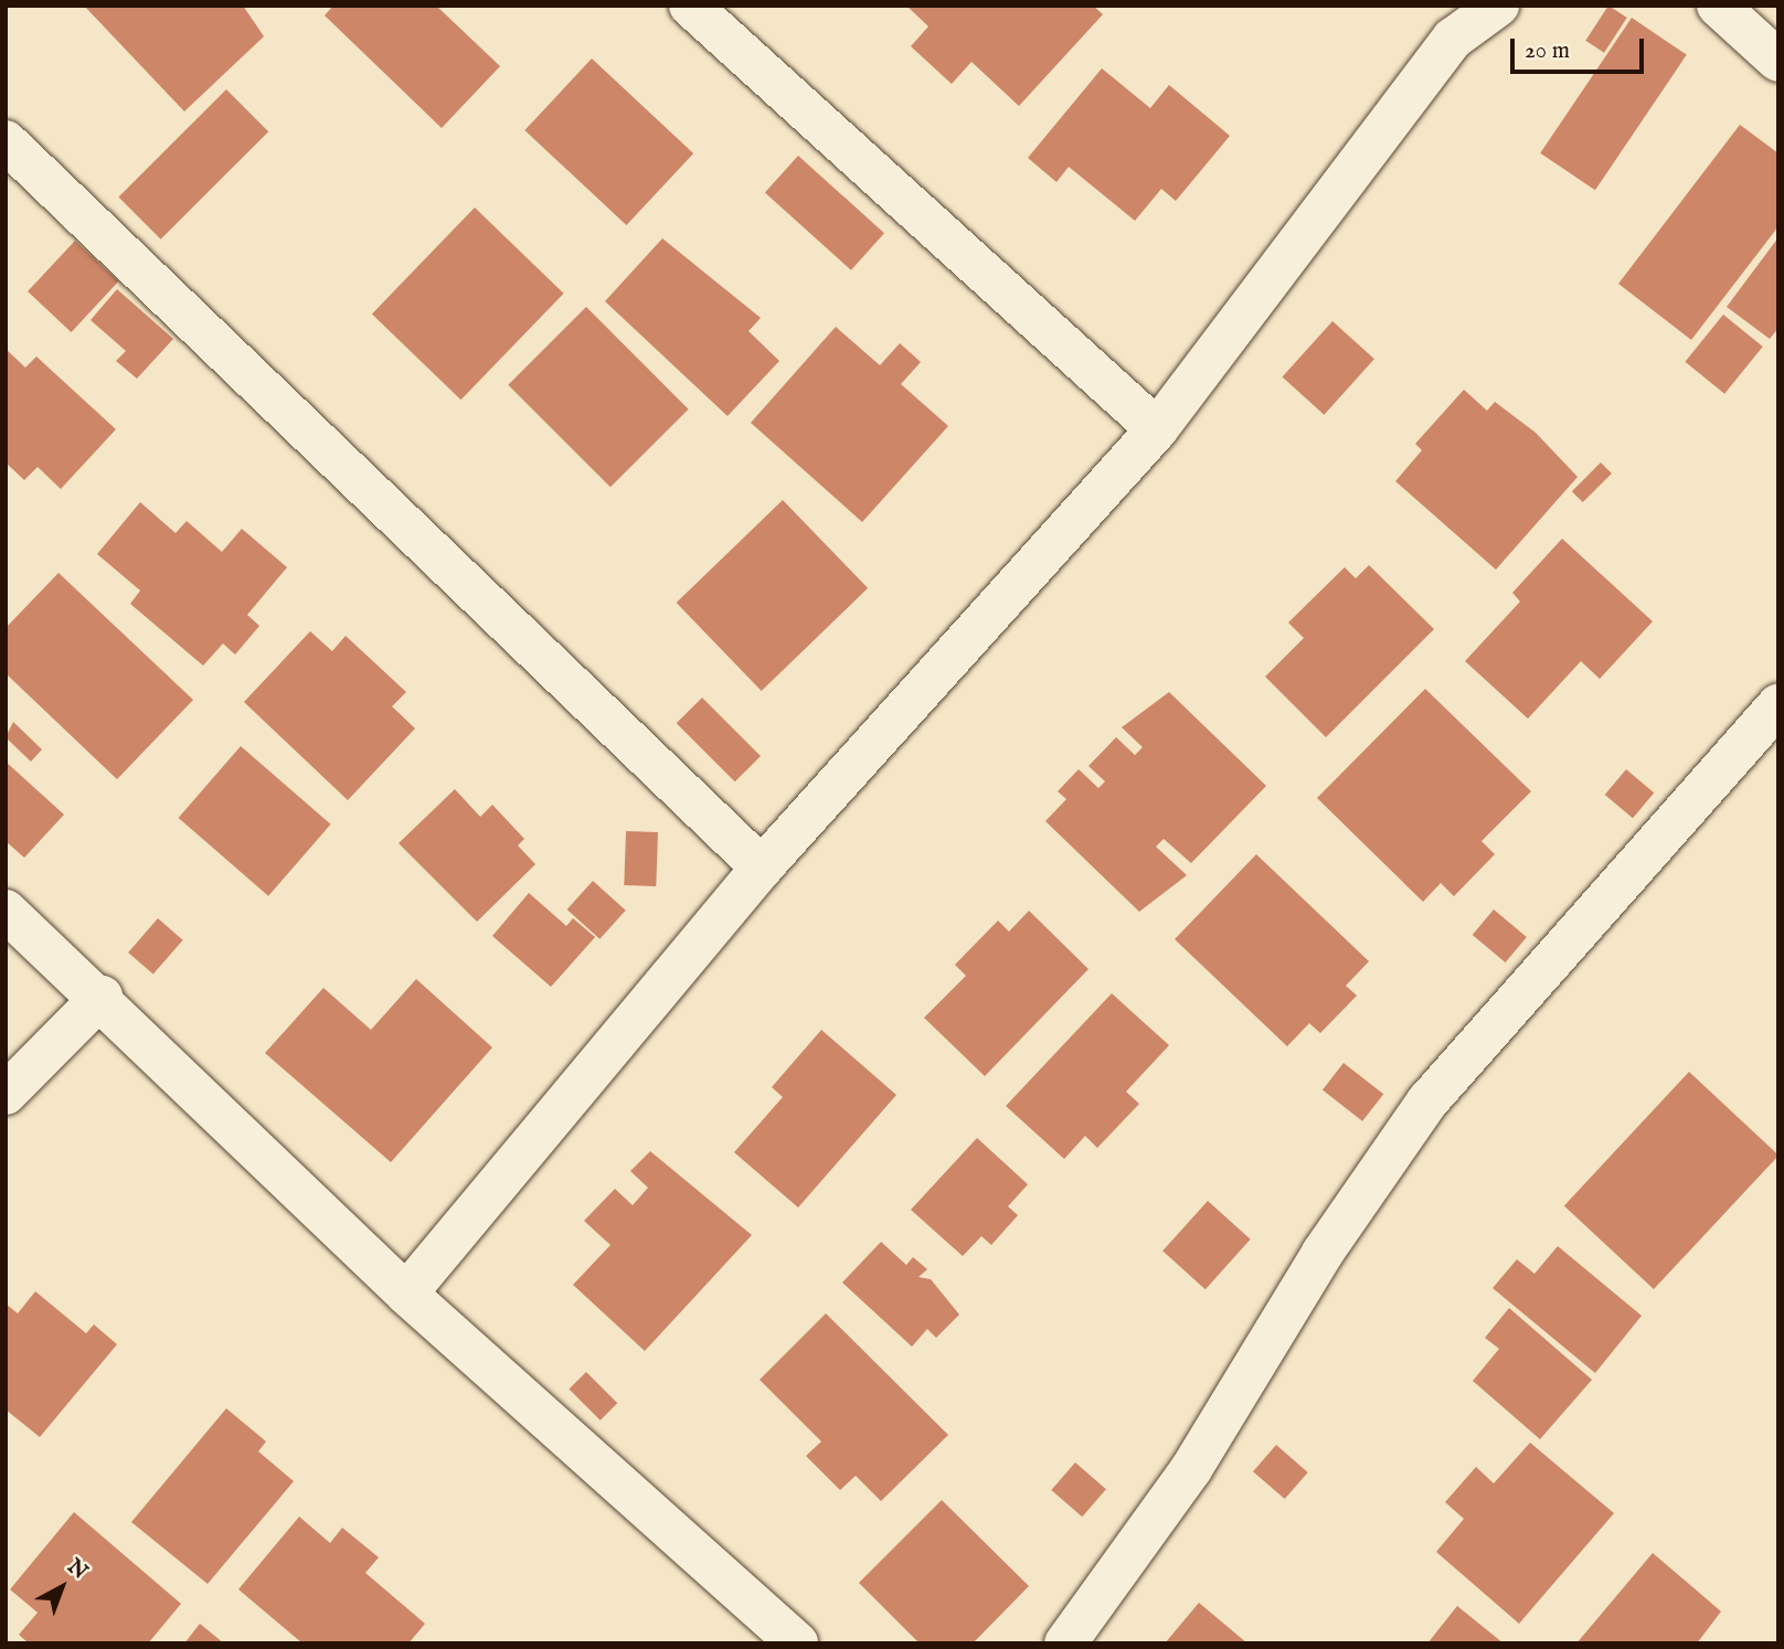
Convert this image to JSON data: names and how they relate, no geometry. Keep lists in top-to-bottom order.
{
  "scale_bar": "20 m",
  "north": "top right"
}
